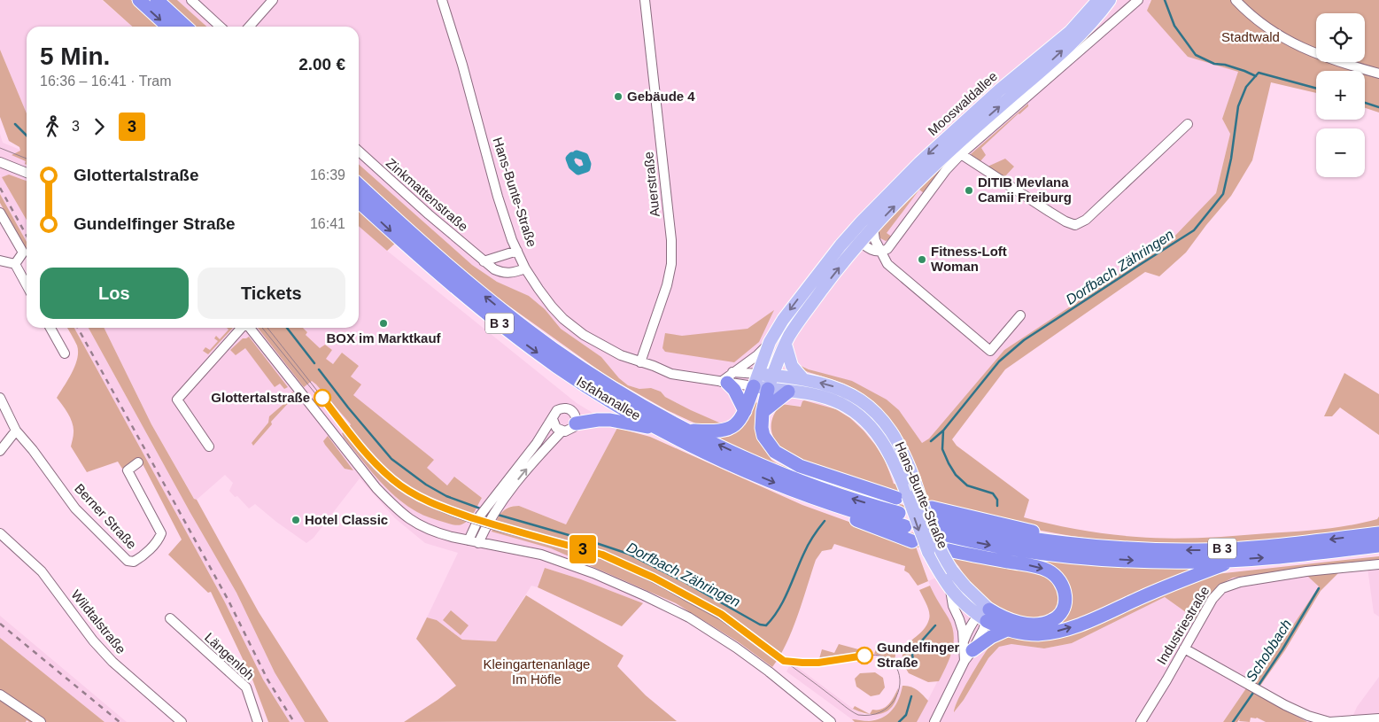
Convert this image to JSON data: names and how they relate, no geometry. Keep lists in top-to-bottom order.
{
  "streets": {
    "highway": ["B 3", "Isfahanallee"],
    "main road": ["Mooswaldallee", "Hans-Bunte-Straße"],
    "street": [
      "Auerstraße",
      "Zinkmattenstraße",
      "Berner Straße",
      "Wildtalstraße",
      "Industriestraße",
      "Längenloh"
    ]
  },
  "crossings": [
    ["Mooswaldallee", "Hans-Bunte-Straße"],
    ["Auerstraße", "Hans-Bunte-Straße"],
    ["Hans-Bunte-Straße", "Zinkmattenstraße"]
  ],
  "water": ["Dorfbach Zähringen", "Schobbach"],
  "parks": ["Stadtwald", "Kleingartenanlage Im Höfle"],
  "places": [
    "Gebäude 4",
    "DITIB Mevlana Camii Freiburg",
    "Fitness-Loft Woman",
    "BOX im Marktkauf",
    "Glottertalstraße",
    "Hotel Classic",
    "Gundelfinger Straße"
  ],
  "lines": ["tram line 3"],
  "page": {
    "on_map": "3",
    "map_buttons": ["+", "−"],
    "heading": ["5 Min.", "16:36 – 16:41 · Tram", "2.00 €"],
    "legs": ["3", "3"],
    "list": [
      {
        "name": "Glottertalstraße",
        "value": "16:39"
      },
      {
        "name": "Gundelfinger Straße",
        "value": "16:41"
      }
    ],
    "buttons": ["Los", "Tickets"]
  }
}
